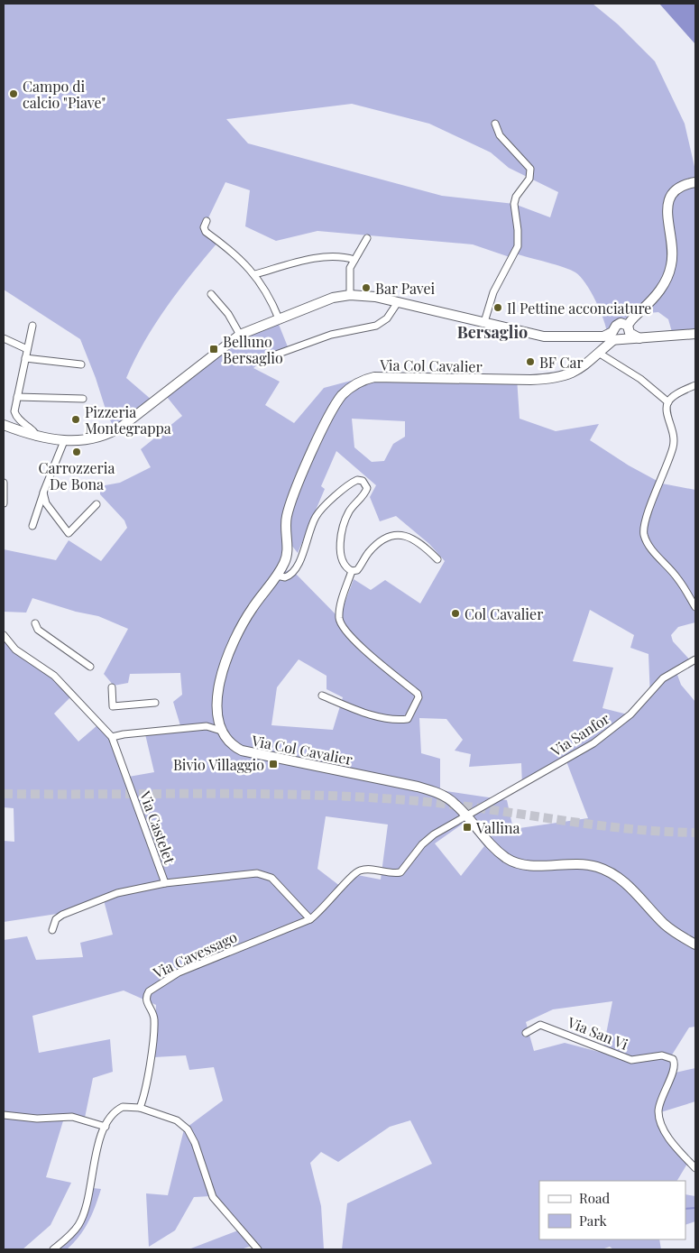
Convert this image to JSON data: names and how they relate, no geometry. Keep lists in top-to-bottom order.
{
  "streets": {
    "main road": ["Via Col Cavalier"],
    "street": [
      "Via Sanfor",
      "Via Castelet",
      "Via Cavessago",
      "Via San Vi"
    ]
  },
  "crossings": [
    ["Via Col Cavalier", "Via Sanfor"],
    ["Via Col Cavalier", "Via Cavessago"],
    ["Via Sanfor", "Via Cavessago"]
  ],
  "districts": ["Bersaglio"],
  "places": {
    "other": [
      "Campo di calcio \"Piave\"",
      "Bar Pavei",
      "Il Pettine acconciature",
      "BF Car",
      "Pizzeria Montegrappa",
      "Carrozzeria De Bona",
      "Col Cavalier"
    ],
    "transit": ["Belluno Bersaglio", "Bivio Villaggio", "Vallina"]
  },
  "legend": ["Road", "Park"]
}
